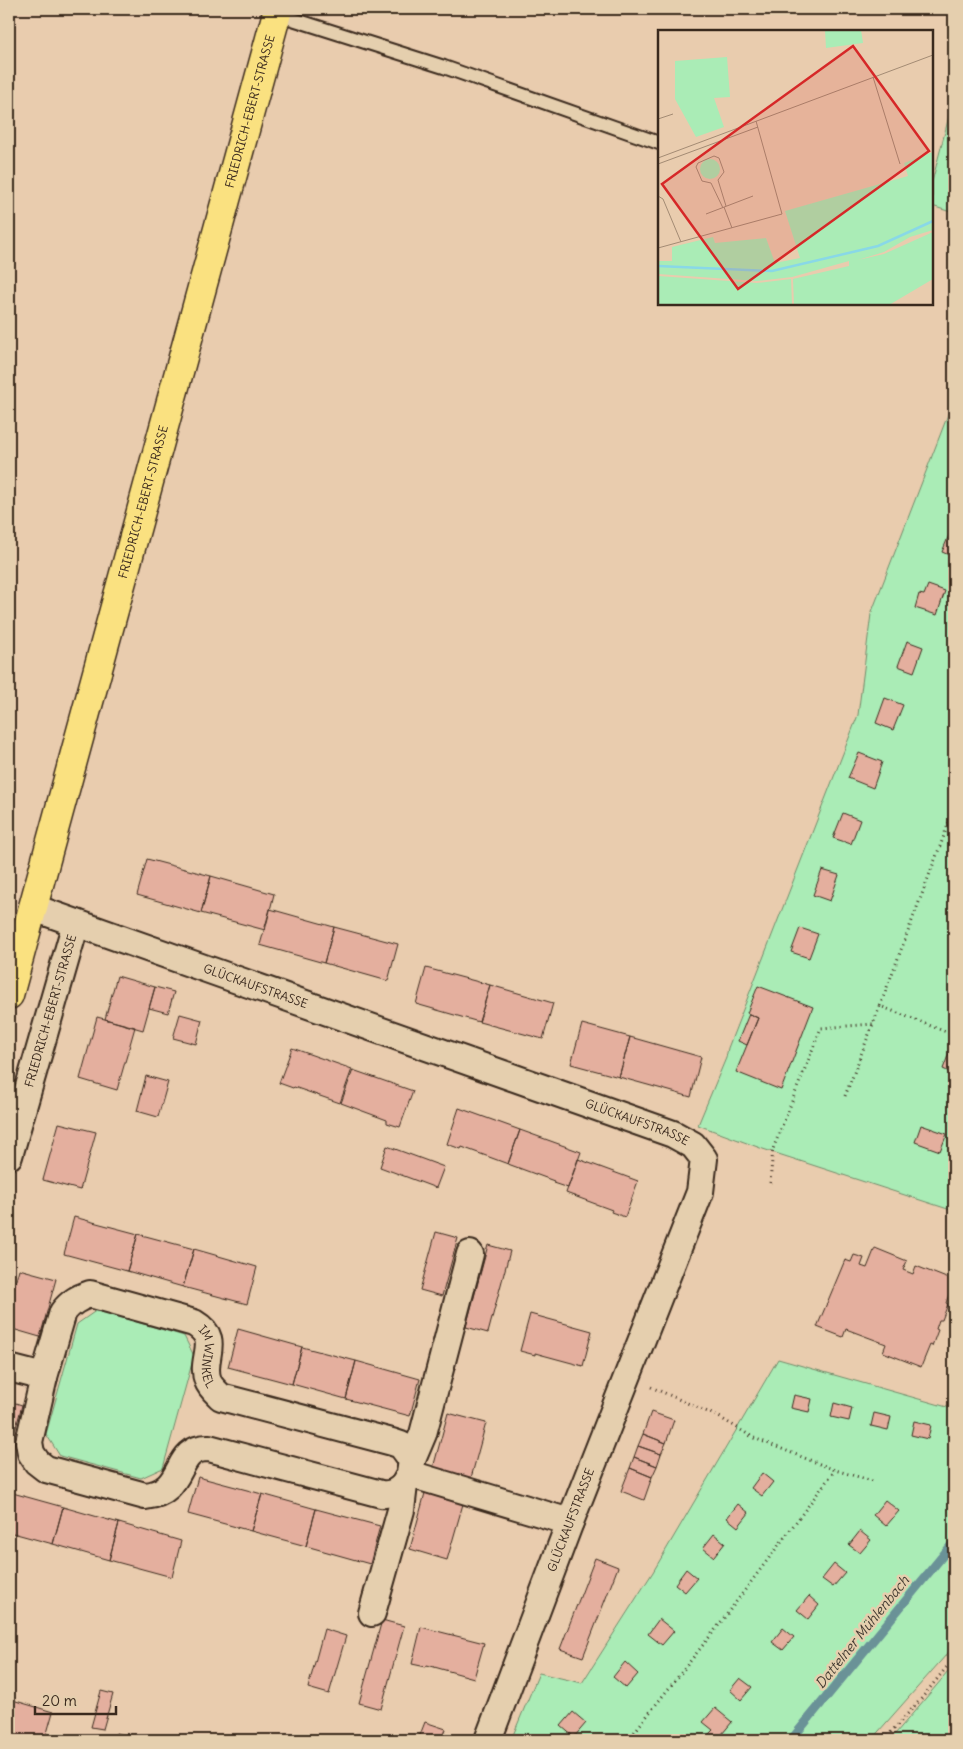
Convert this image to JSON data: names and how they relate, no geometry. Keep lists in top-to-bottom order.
{
  "streets": {
    "main road": ["FRIEDRICH-EBERT-STRASSE"],
    "street": ["GLÜCKAUFSTRASSE", "IM WINKEL"]
  },
  "crossings": [
    ["FRIEDRICH-EBERT-STRASSE", "GLÜCKAUFSTRASSE"],
    ["GLÜCKAUFSTRASSE", "IM WINKEL"]
  ],
  "water": ["Dattelner Mühlenbach"],
  "scale_bar": "20 m"
}
